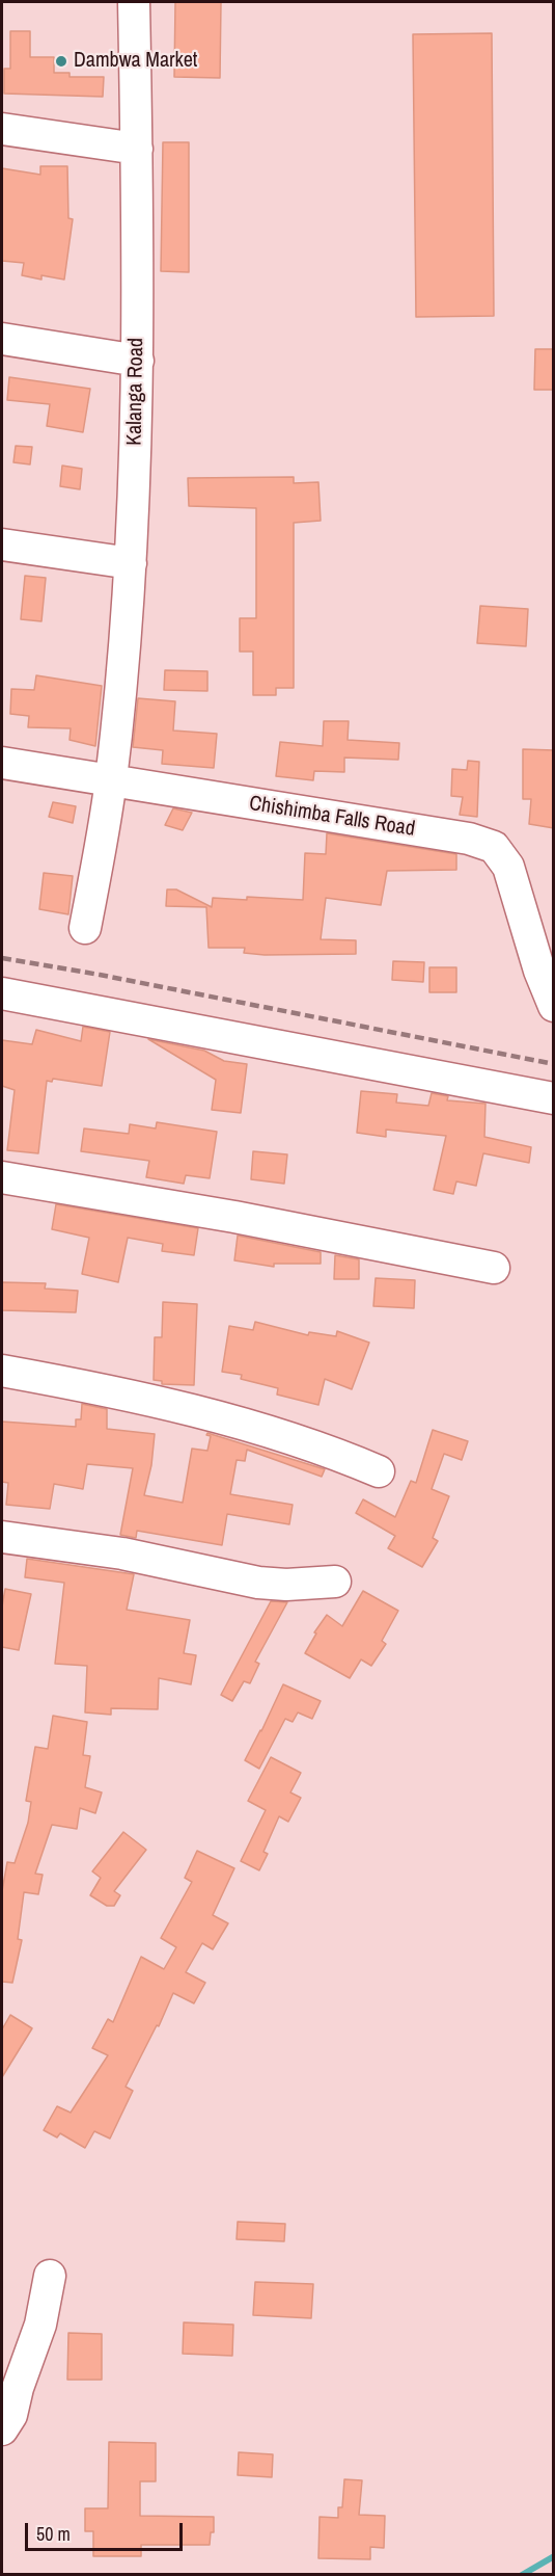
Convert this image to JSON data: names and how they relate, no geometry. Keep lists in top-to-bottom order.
{
  "streets": {
    "street": ["Kalanga Road", "Chishimba Falls Road"]
  },
  "crossings": [
    ["Kalanga Road", "Chishimba Falls Road"]
  ],
  "places": ["Dambwa Market"],
  "scale_bar": "50 m"
}
